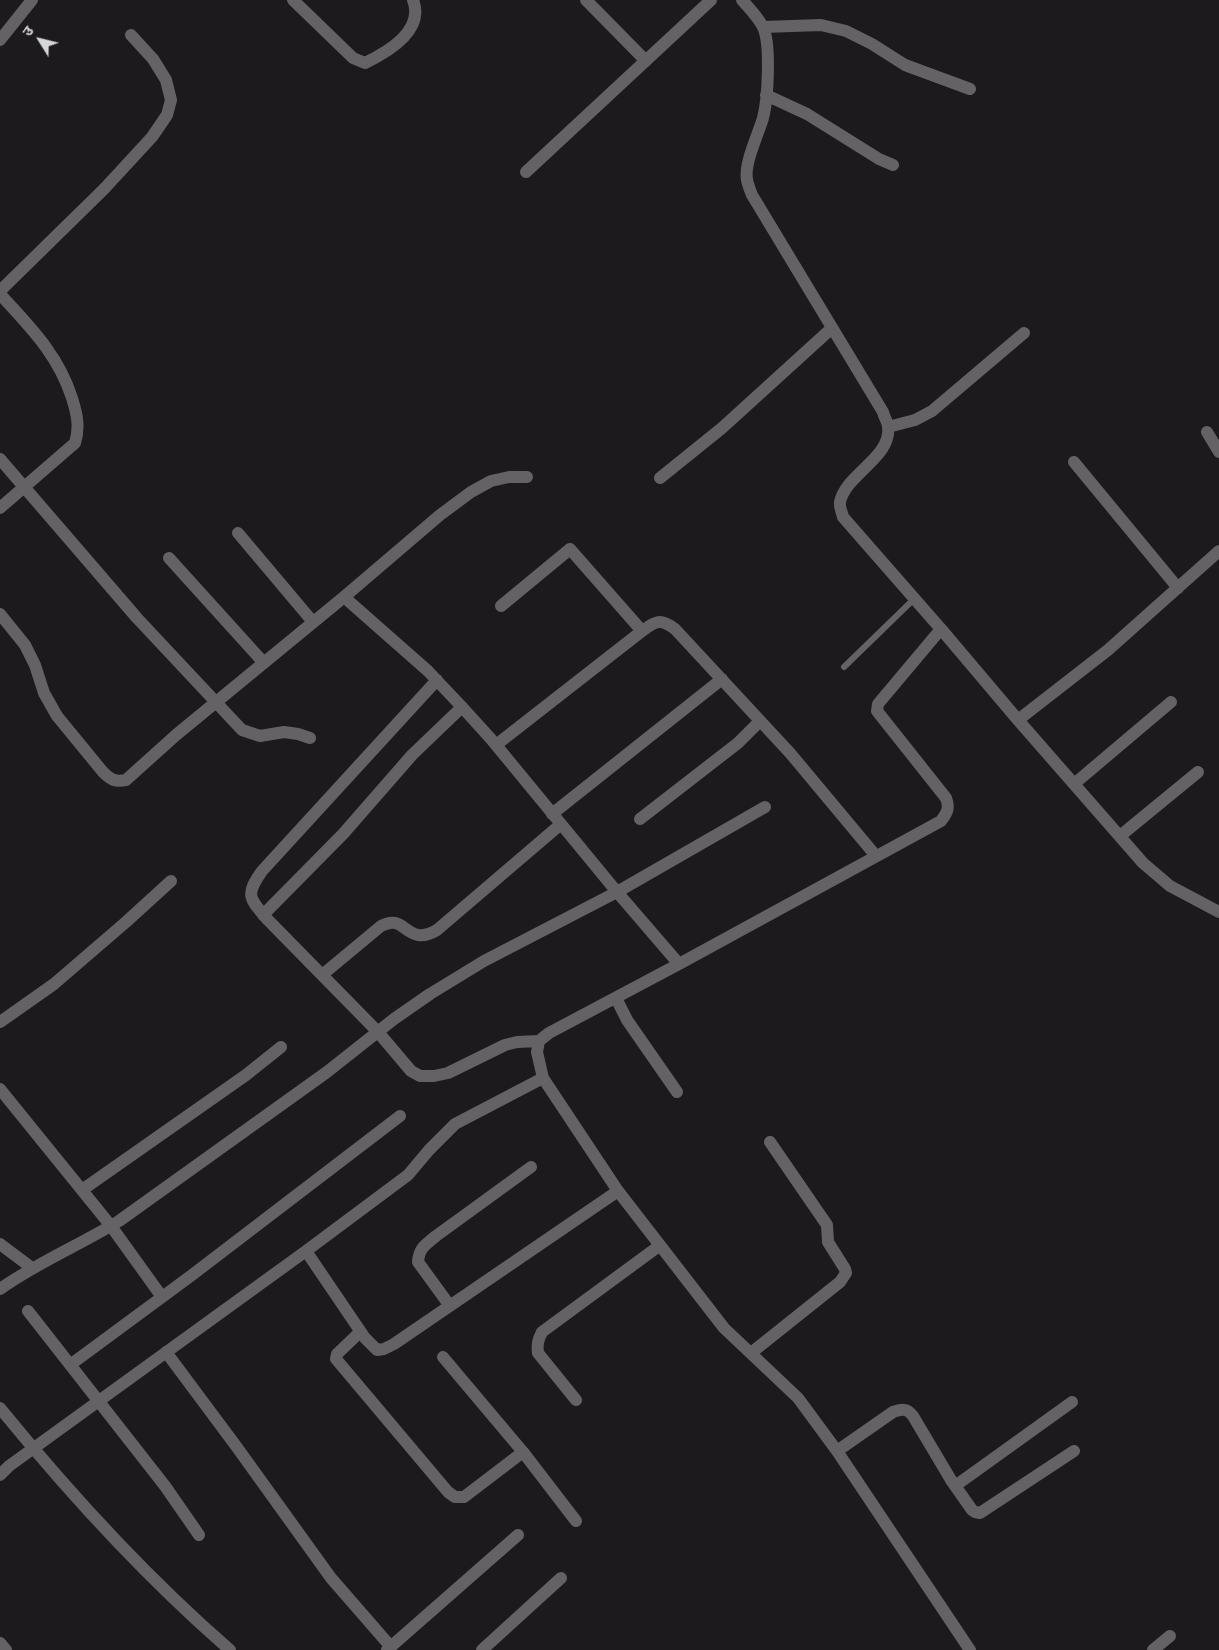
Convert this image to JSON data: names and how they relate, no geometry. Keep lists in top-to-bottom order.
{
  "north": "top left"
}
